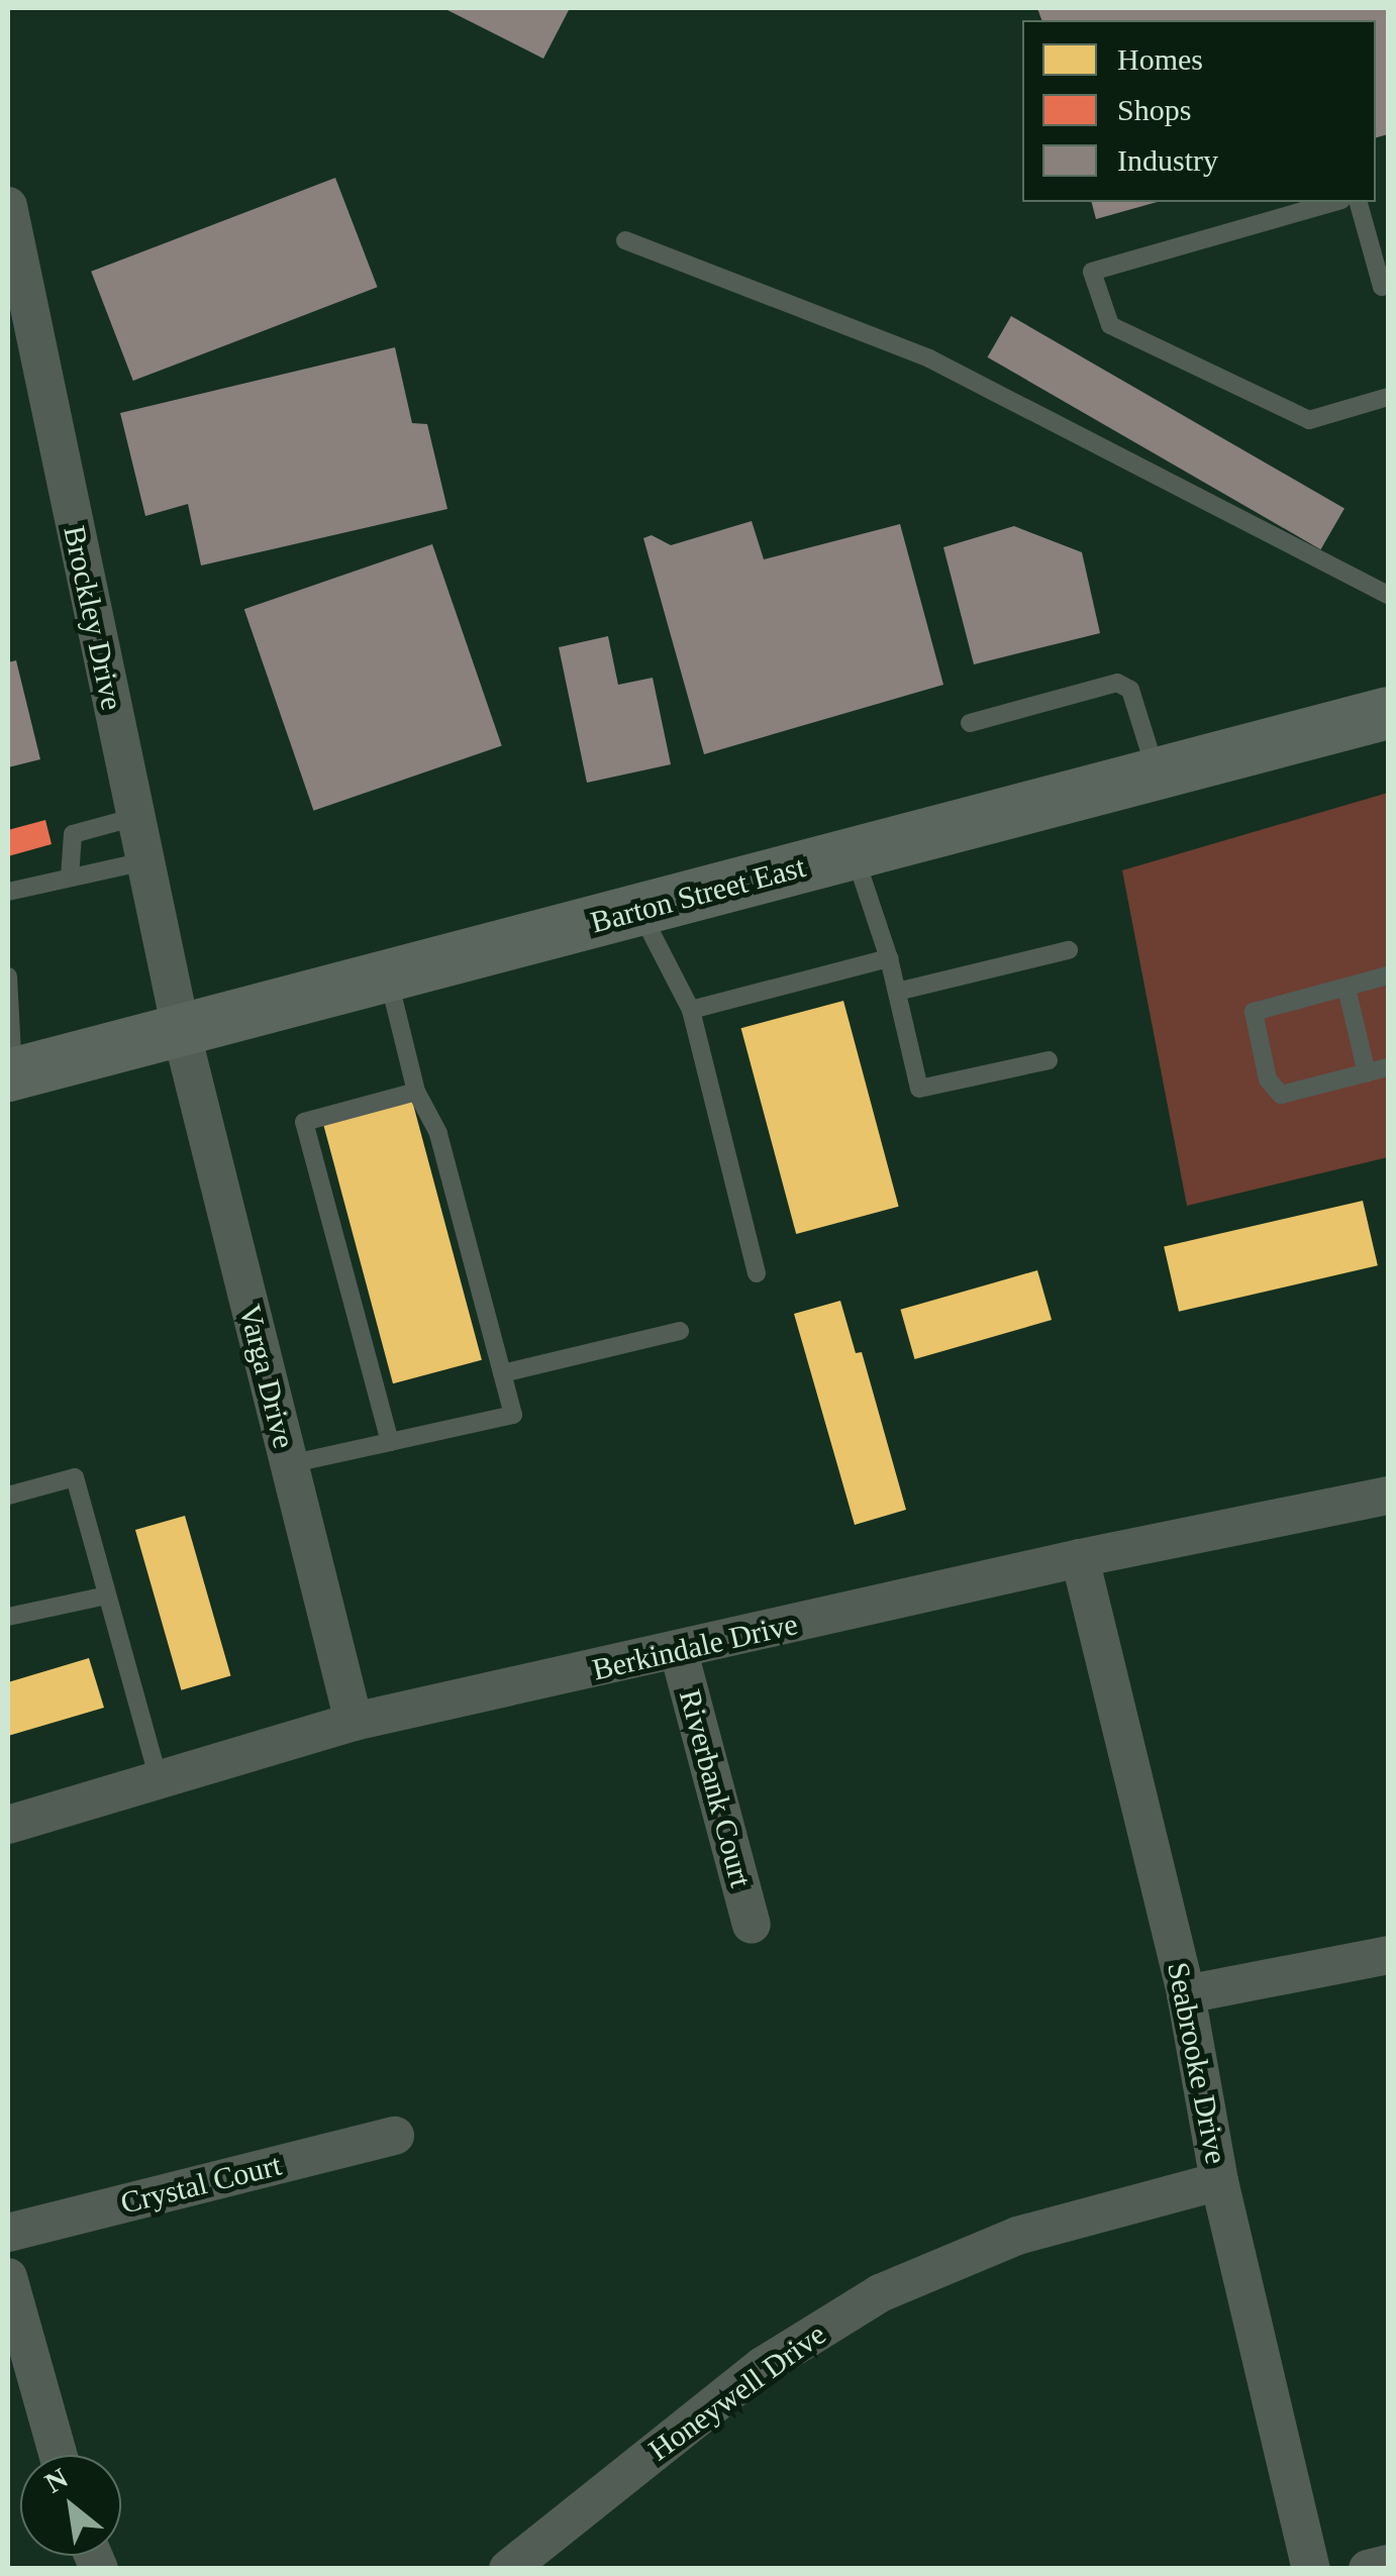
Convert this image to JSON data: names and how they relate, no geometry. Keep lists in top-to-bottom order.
{
  "streets": {
    "main road": ["Barton Street East"],
    "street": [
      "Brockley Drive",
      "Varga Drive",
      "Berkindale Drive",
      "Riverbank Court",
      "Seabrooke Drive",
      "Crystal Court",
      "Honeywell Drive"
    ]
  },
  "crossings": [
    ["Brockley Drive", "Barton Street East"],
    ["Brockley Drive", "Varga Drive"],
    ["Barton Street East", "Varga Drive"],
    ["Varga Drive", "Berkindale Drive"],
    ["Berkindale Drive", "Riverbank Court"],
    ["Berkindale Drive", "Seabrooke Drive"],
    ["Seabrooke Drive", "Honeywell Drive"]
  ],
  "legend": ["Homes", "Shops", "Industry"],
  "north": "top left"
}
